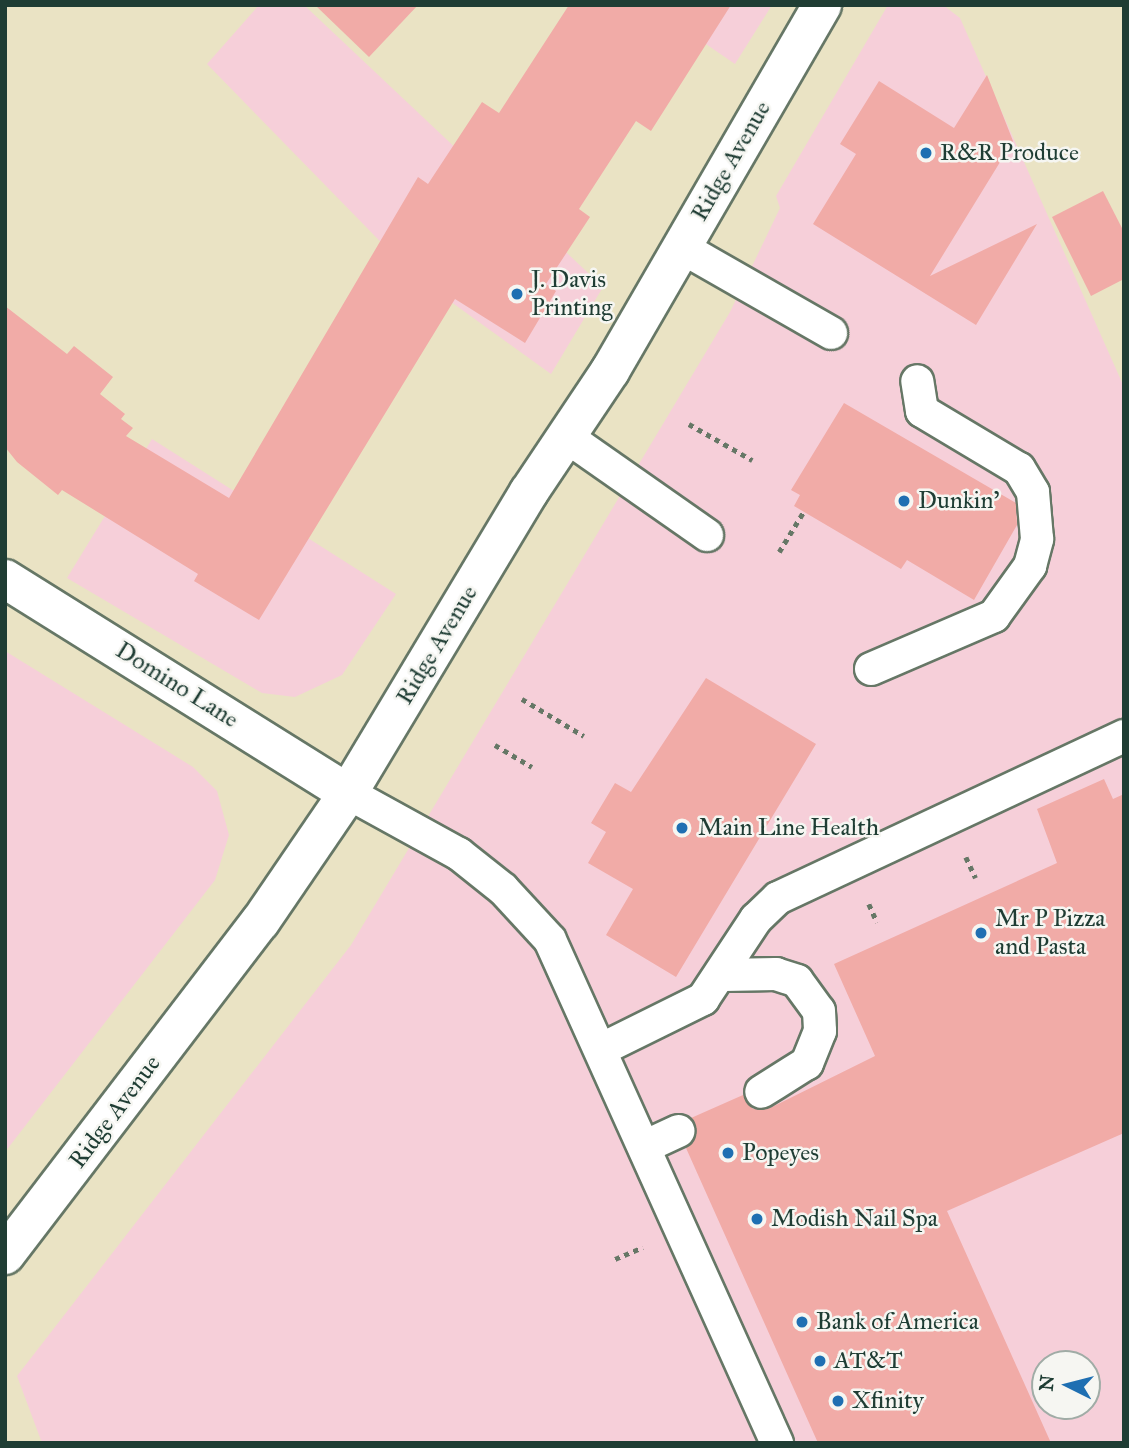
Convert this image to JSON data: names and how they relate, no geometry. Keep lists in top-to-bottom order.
{
  "streets": {
    "main road": ["Ridge Avenue", "Domino Lane"]
  },
  "crossings": [
    ["Ridge Avenue", "Domino Lane"]
  ],
  "places": [
    "R&R Produce",
    "J. Davis Printing",
    "Dunkin'",
    "Main Line Health",
    "Mr P Pizza and Pasta",
    "Popeyes",
    "Modish Nail Spa",
    "Bank of America",
    "AT&T",
    "Xfinity"
  ],
  "north": "left"
}
